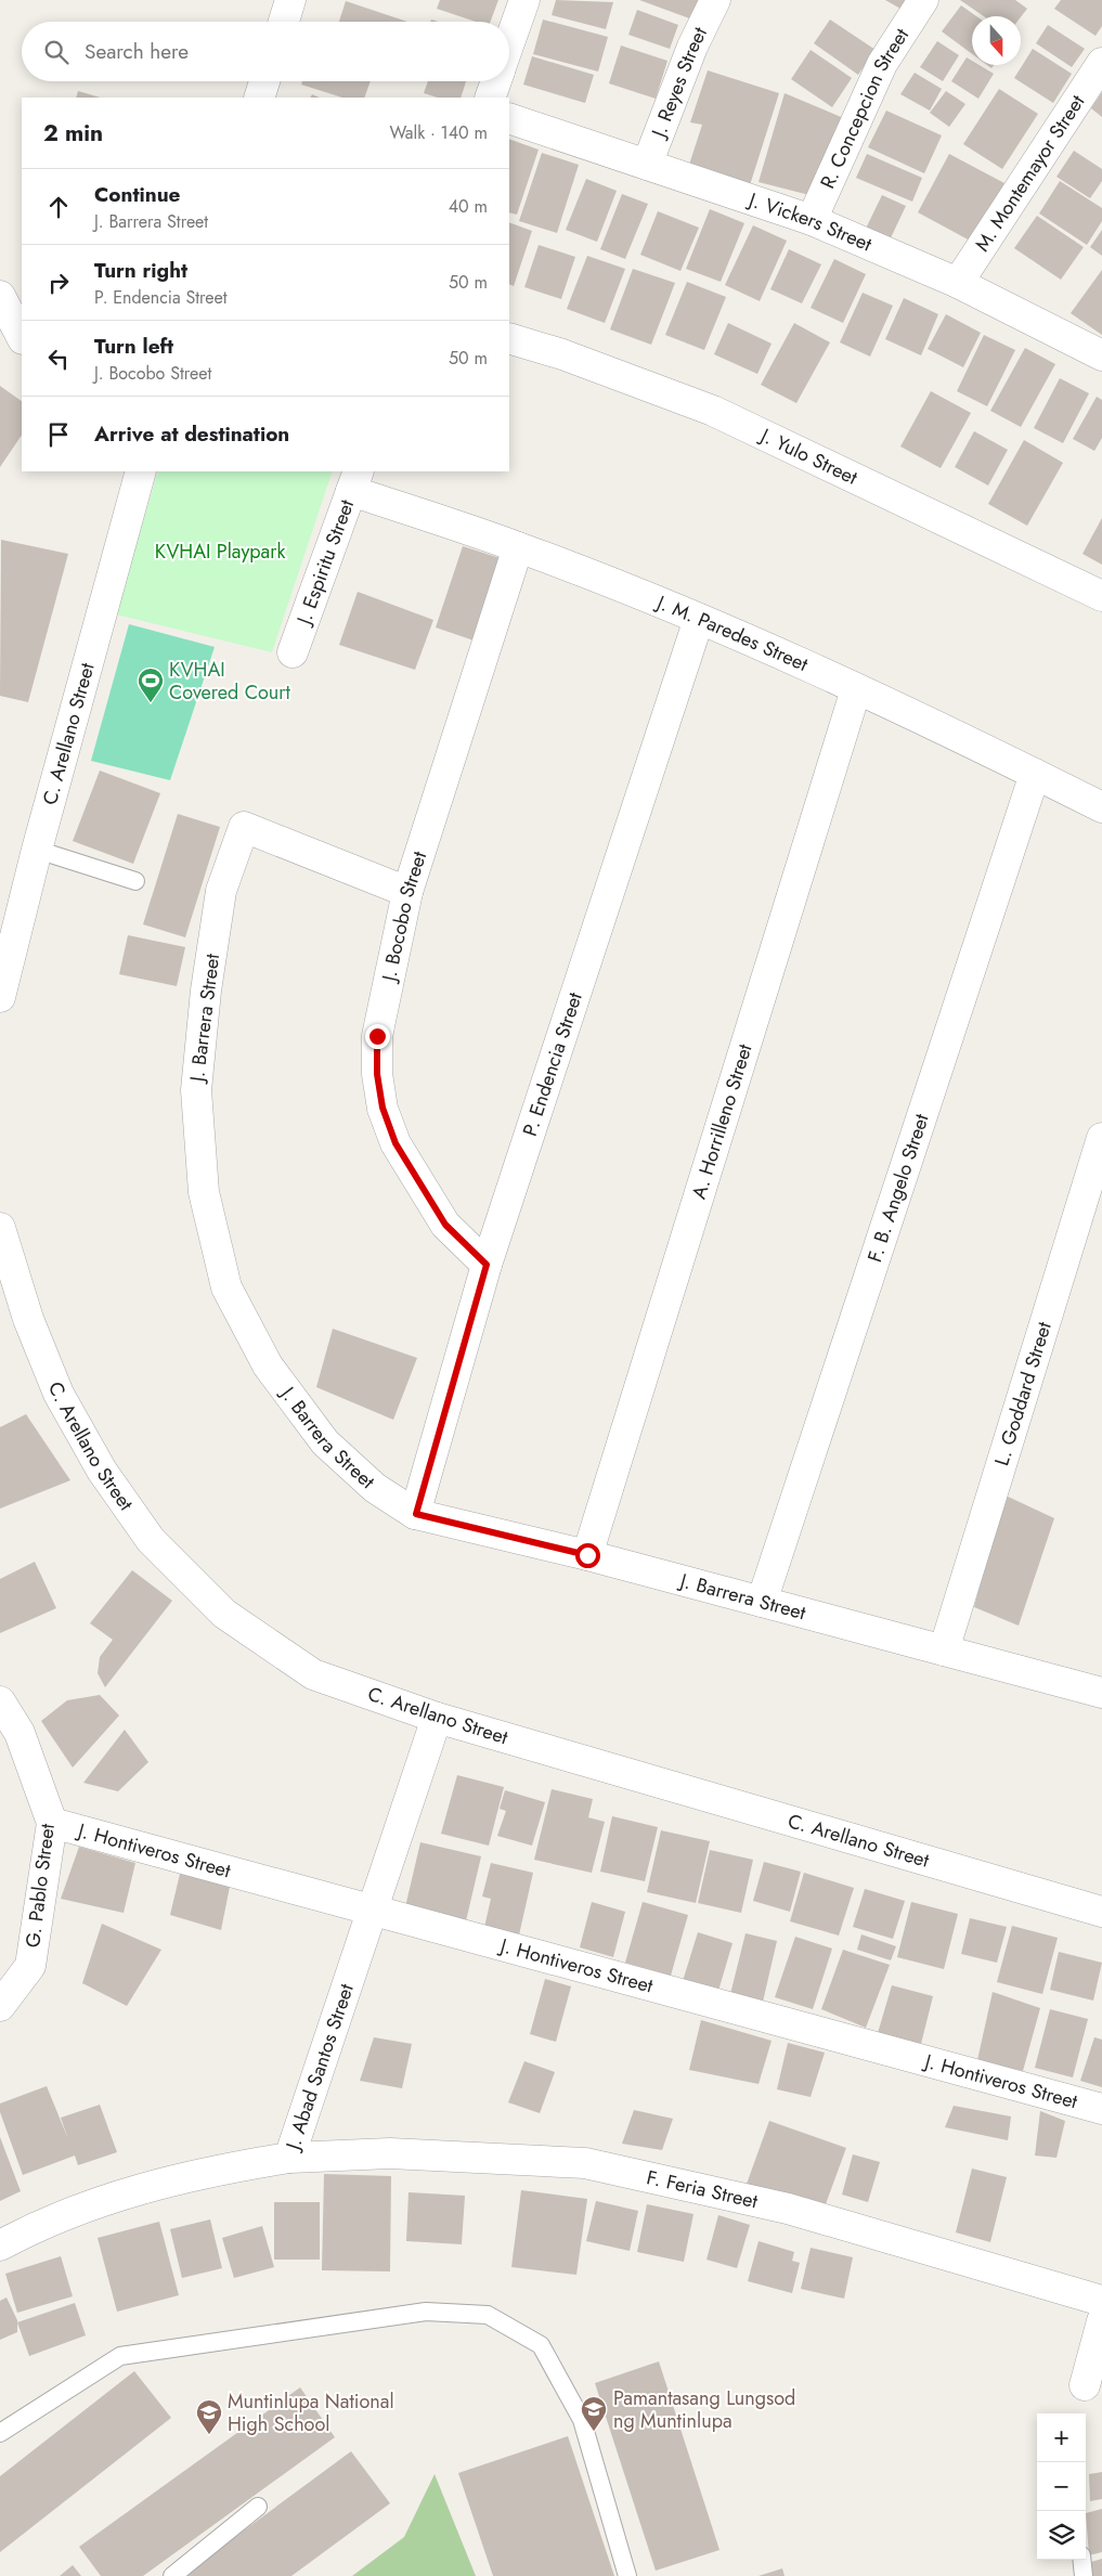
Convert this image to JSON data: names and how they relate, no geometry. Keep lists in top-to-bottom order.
{
  "streets": {
    "street": [
      "J. Reyes Street",
      "R. Concepcion Street",
      "M. Montemayor Street",
      "J. Vickers Street",
      "J. Yulo Street",
      "J. Espiritu Street",
      "J. M. Paredes Street",
      "C. Arellano Street",
      "J. Bocobo Street",
      "J. Barrera Street",
      "P. Endencia Street",
      "A. Horrilleno Street",
      "F. B. Angelo Street",
      "L. Goddard Street",
      "J. Hontiveros Street",
      "G. Pablo Street",
      "J. Abad Santos Street",
      "F. Feria Street"
    ]
  },
  "crossings": [
    ["J. Reyes Street", "J. Vickers Street"],
    ["R. Concepcion Street", "J. Vickers Street"],
    ["M. Montemayor Street", "J. Vickers Street"],
    ["J. Espiritu Street", "J. M. Paredes Street"],
    ["J. M. Paredes Street", "J. Bocobo Street"],
    ["J. M. Paredes Street", "P. Endencia Street"],
    ["J. M. Paredes Street", "A. Horrilleno Street"],
    ["J. M. Paredes Street", "F. B. Angelo Street"],
    ["C. Arellano Street", "J. Abad Santos Street"],
    ["J. Bocobo Street", "J. Barrera Street"],
    ["J. Bocobo Street", "P. Endencia Street"],
    ["J. Barrera Street", "P. Endencia Street"],
    ["J. Barrera Street", "A. Horrilleno Street"],
    ["J. Barrera Street", "F. B. Angelo Street"],
    ["J. Barrera Street", "L. Goddard Street"],
    ["J. Hontiveros Street", "G. Pablo Street"],
    ["J. Hontiveros Street", "J. Abad Santos Street"],
    ["J. Abad Santos Street", "F. Feria Street"]
  ],
  "parks": ["KVHAI Playpark"],
  "places": {
    "sports": ["KVHAI Covered Court"],
    "school or university": ["Pamantasang Lungsod ng Muntinlupa", "Muntinlupa National High School"]
  },
  "north": "bottom",
  "page": {
    "search": "Search here",
    "heading": ["2 min", "Walk · 140 m"],
    "list": [
      ["Continue", "J. Barrera Street", "40 m"],
      ["Turn right", "P. Endencia Street", "50 m"],
      ["Turn left", "J. Bocobo Street", "50 m"],
      "Arrive at destination"
    ],
    "map_buttons": ["+", "−"]
  }
}
